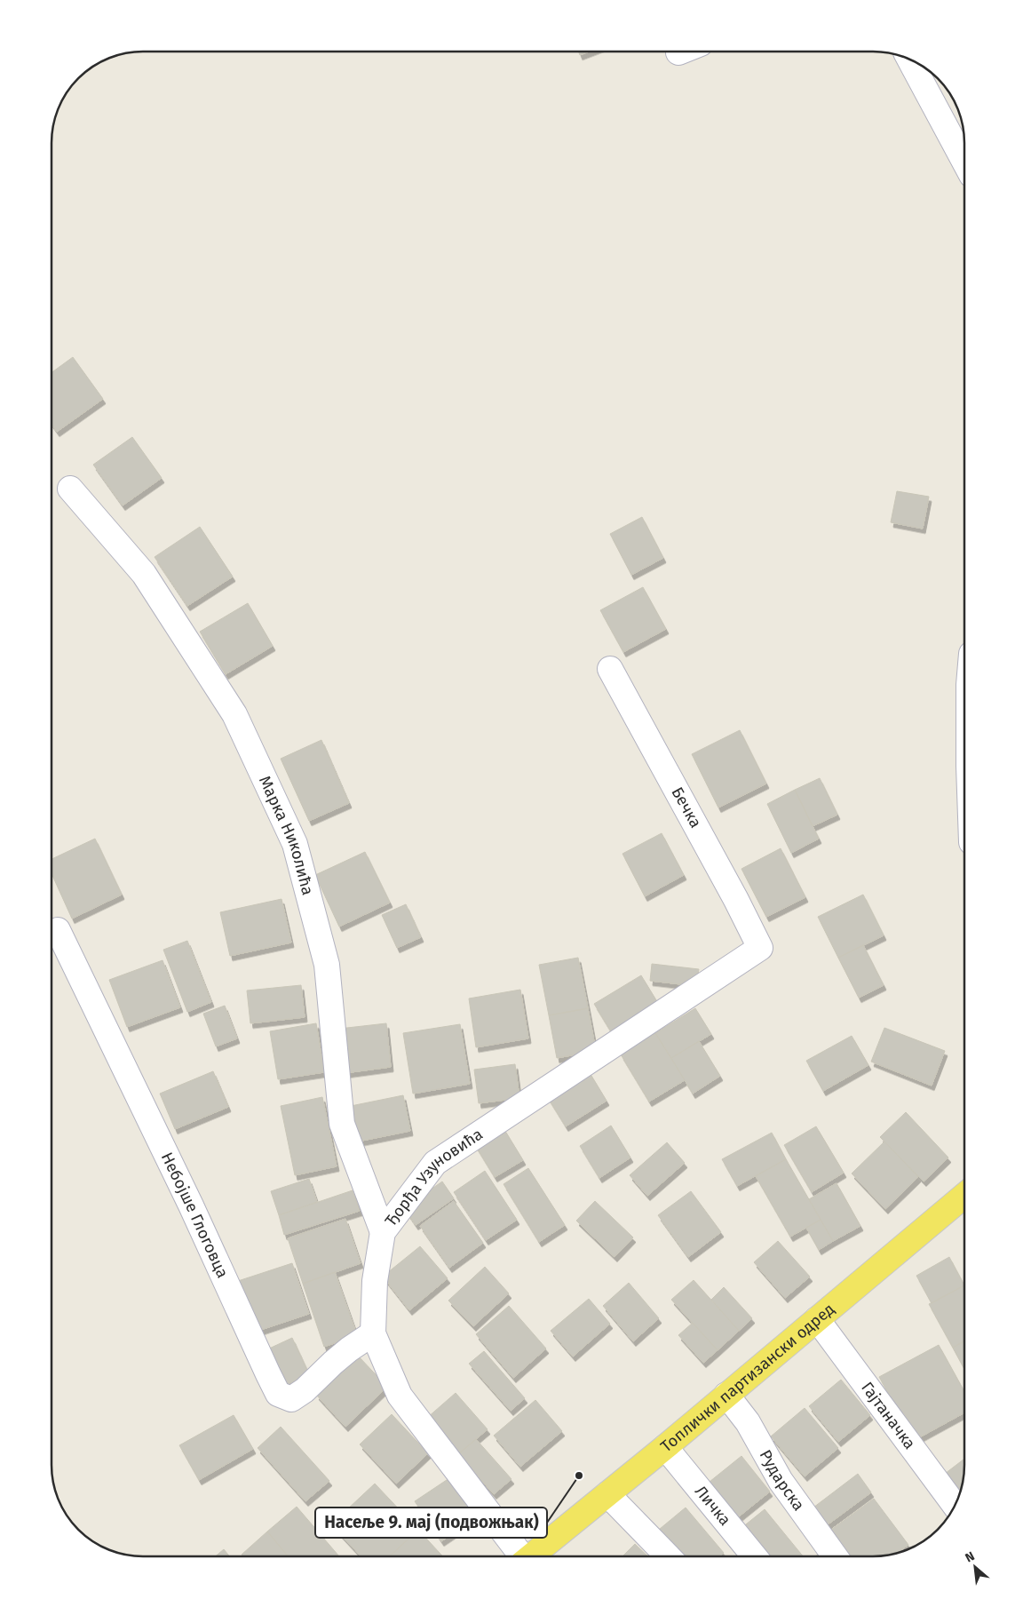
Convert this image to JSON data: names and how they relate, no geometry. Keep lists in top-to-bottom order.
{
  "streets": {
    "main road": ["Топлички партизански одред"],
    "street": [
      "Бечка",
      "Марка Николића",
      "Ђорђа Узуновића",
      "Небојше Глоговца",
      "Гајтаначка",
      "Рударска",
      "Личка"
    ]
  },
  "crossings": [
    ["Бечка", "Ђорђа Узуновића"],
    ["Марка Николића", "Ђорђа Узуновића"],
    ["Ђорђа Узуновића", "Небојше Глоговца"],
    ["Топлички партизански одред", "Гајтаначка"],
    ["Топлички партизански одред", "Рударска"],
    ["Топлички партизански одред", "Личка"]
  ],
  "places": ["Насеље 9. мај (подвожњак)"],
  "north": "top left"
}
